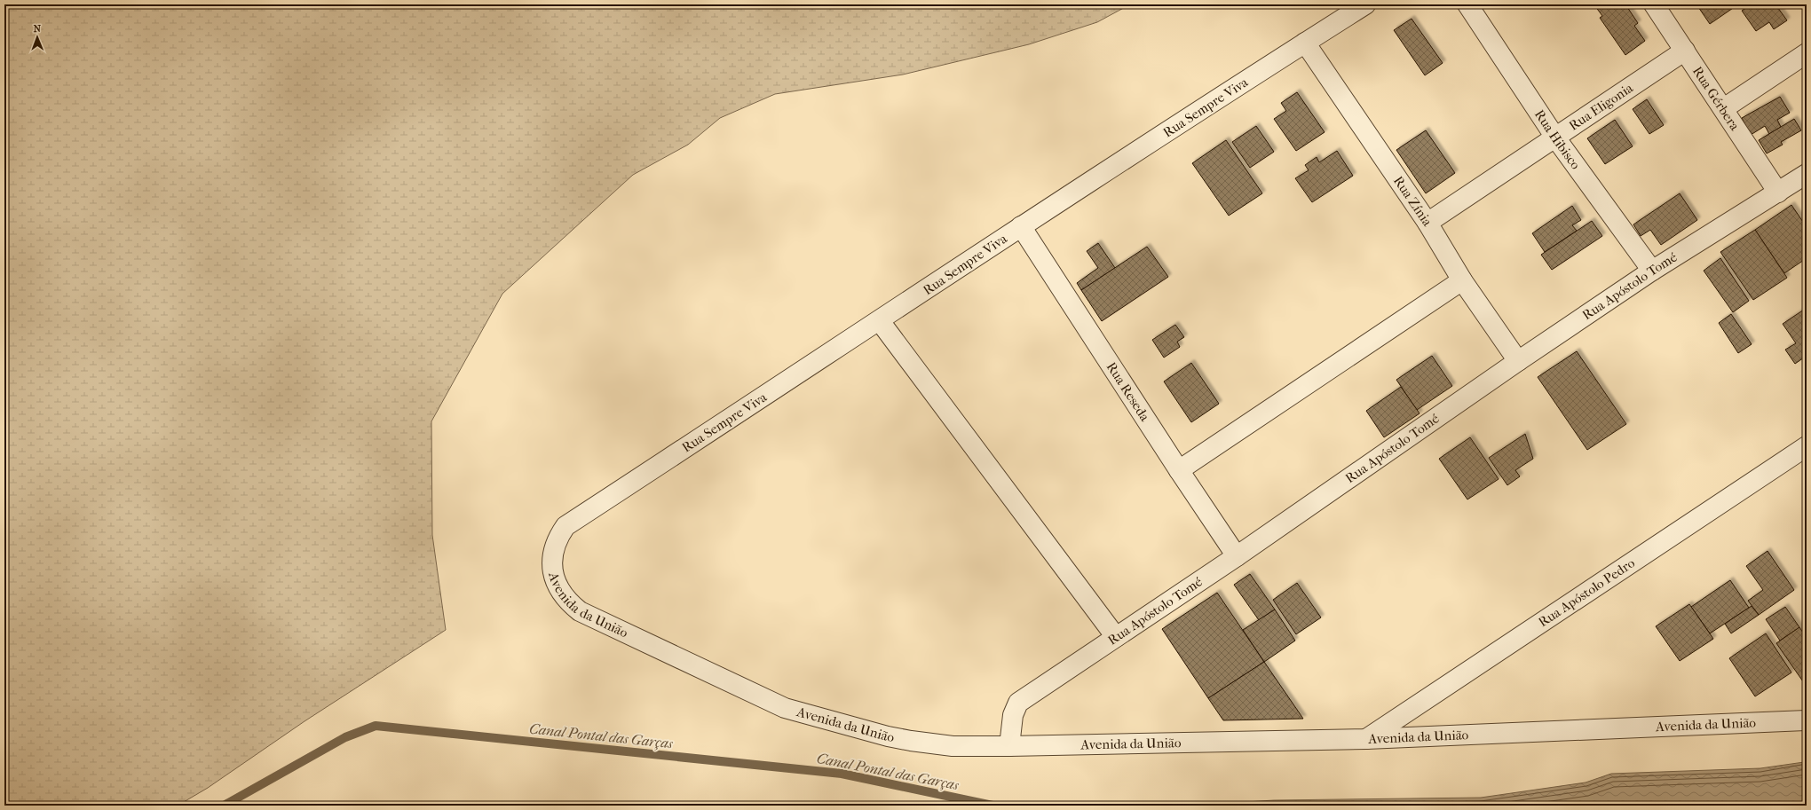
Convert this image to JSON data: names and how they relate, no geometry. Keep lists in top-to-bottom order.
{
  "streets": {
    "street": [
      "Rua Gérbera",
      "Rua Sempre Viva",
      "Rua Eligonia",
      "Rua Hibisco",
      "Rua Zínia",
      "Rua Apóstolo Tomé",
      "Rua Reseda",
      "Rua Apóstolo Pedro",
      "Avenida da União"
    ]
  },
  "crossings": [
    ["Rua Gérbera", "Rua Eligonia"],
    ["Rua Gérbera", "Rua Apóstolo Tomé"],
    ["Rua Sempre Viva", "Rua Zínia"],
    ["Rua Sempre Viva", "Rua Reseda"],
    ["Rua Sempre Viva", "Avenida da União"],
    ["Rua Eligonia", "Rua Hibisco"],
    ["Rua Eligonia", "Rua Zínia"],
    ["Rua Hibisco", "Rua Apóstolo Tomé"],
    ["Rua Zínia", "Rua Apóstolo Tomé"],
    ["Rua Apóstolo Tomé", "Rua Reseda"],
    ["Rua Apóstolo Tomé", "Avenida da União"],
    ["Rua Apóstolo Pedro", "Avenida da União"]
  ],
  "water": ["Canal Pontal das Garças"],
  "north": "top"
}
